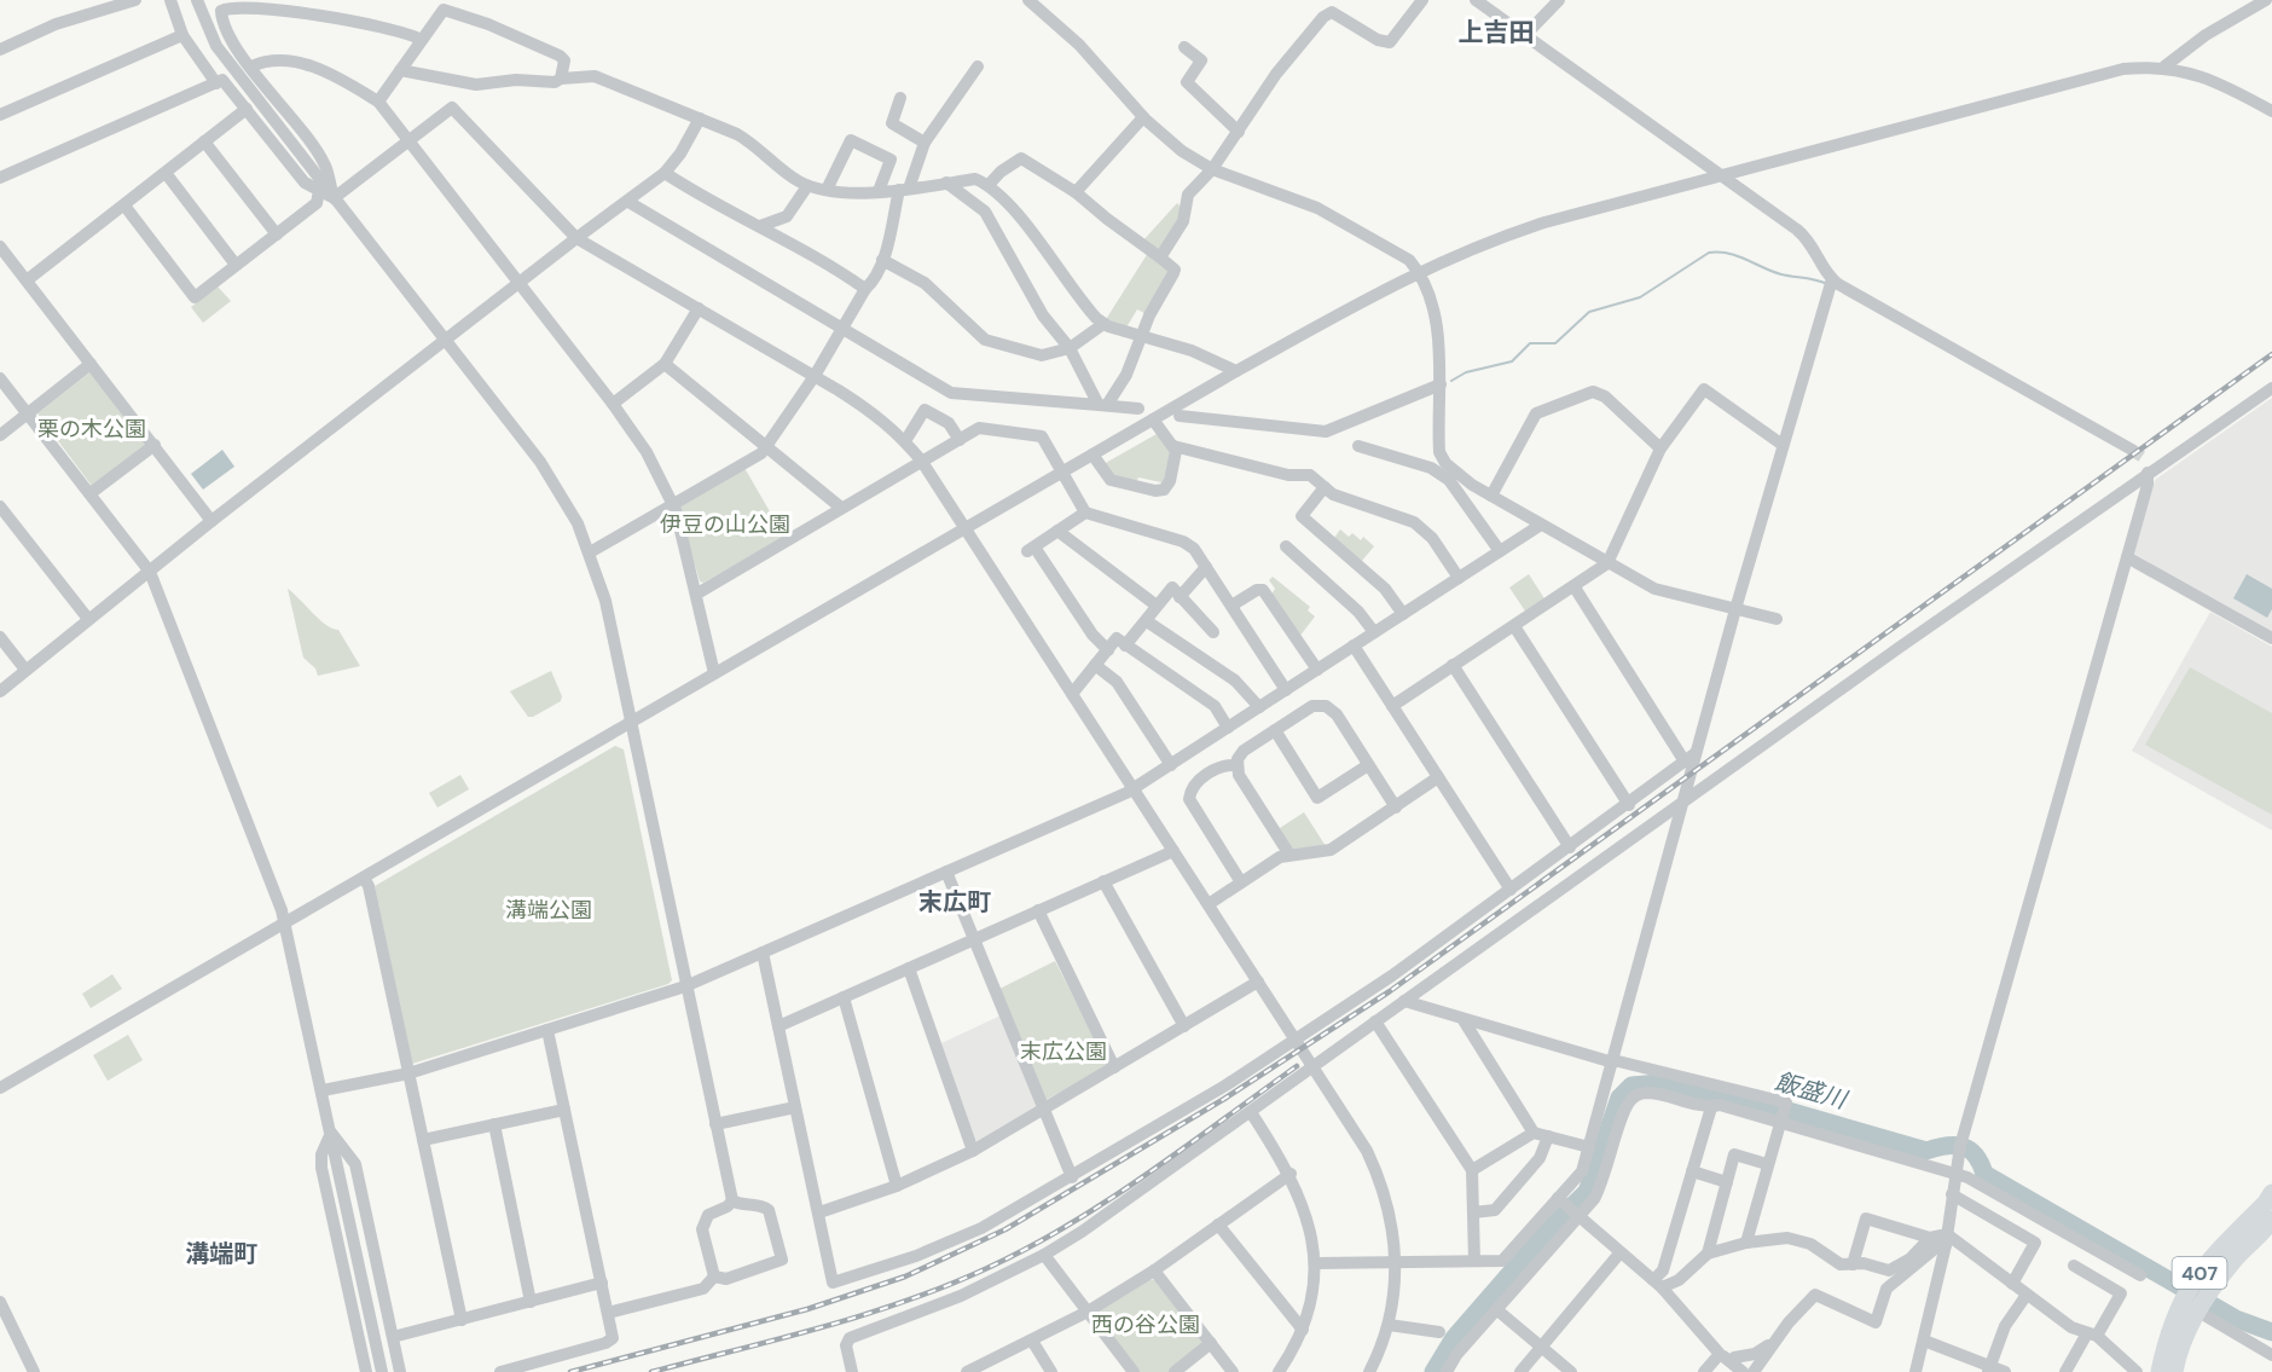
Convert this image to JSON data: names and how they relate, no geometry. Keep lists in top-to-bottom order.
{
  "streets": {
    "highway": ["407"]
  },
  "districts": ["上吉田", "末広町", "溝端町"],
  "water": ["飯盛川"],
  "parks": [
    "栗の木公園",
    "伊豆の山公園",
    "溝端公園",
    "末広公園",
    "西の谷公園"
  ]
}
